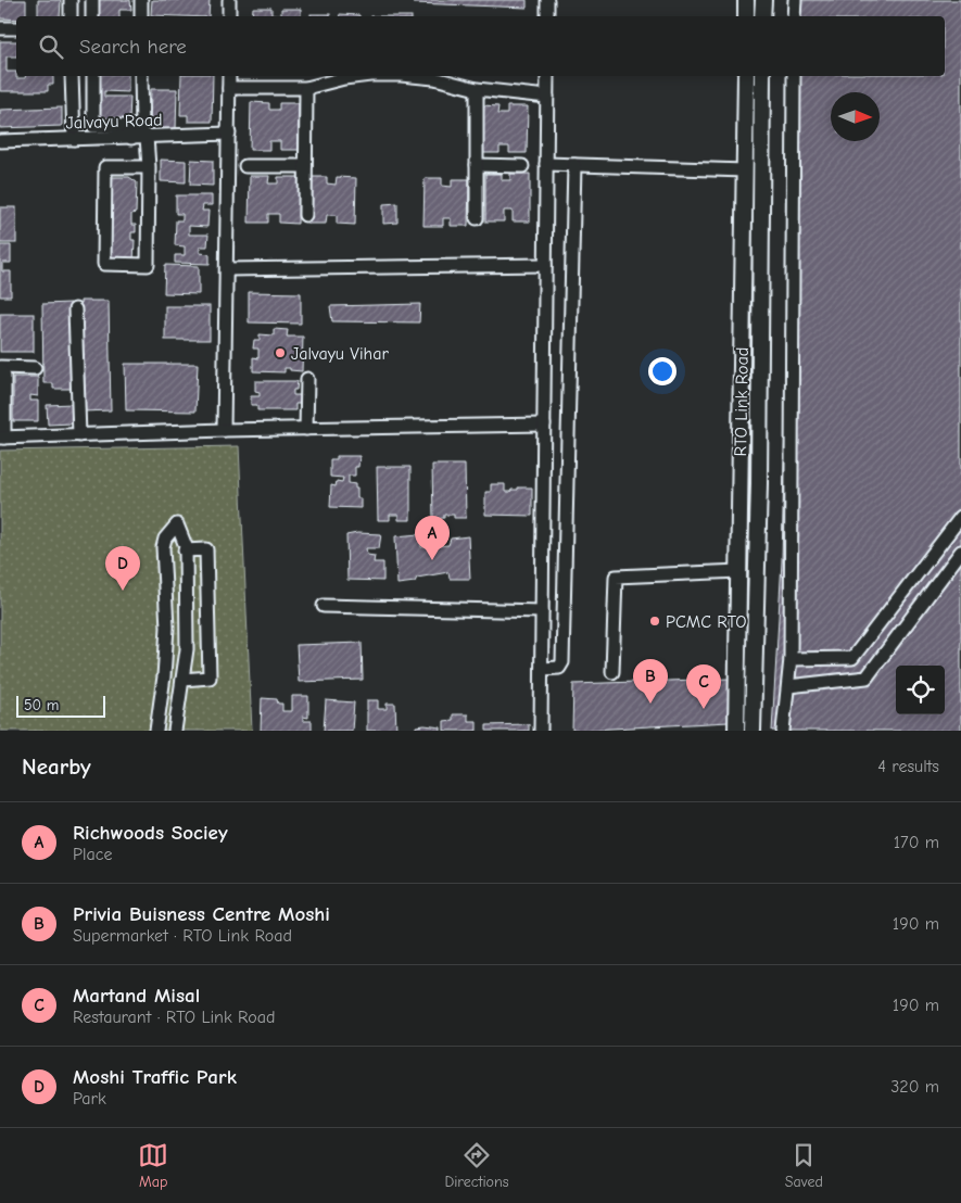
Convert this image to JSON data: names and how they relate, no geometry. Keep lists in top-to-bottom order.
{
  "streets": {
    "main road": ["RTO Link Road"],
    "street": ["Jalvayu Road"]
  },
  "places": ["Jalvayu Vihar", "PCMC RTO"],
  "scale_bar": "50 m",
  "north": "right",
  "page": {
    "search": "Search here",
    "pins": [
      "A",
      "D",
      "B",
      "C"
    ],
    "scale": "50 m",
    "heading": ["Nearby", "4 results"],
    "list": [
      {
        "mark": "A",
        "name": "Richwoods Sociey",
        "note": "Place",
        "value": "170 m"
      },
      {
        "mark": "B",
        "name": "Privia Buisness Centre Moshi",
        "note": "Supermarket · RTO Link Road",
        "value": "190 m"
      },
      {
        "mark": "C",
        "name": "Martand Misal",
        "note": "Restaurant · RTO Link Road",
        "value": "190 m"
      },
      {
        "mark": "D",
        "name": "Moshi Traffic Park",
        "note": "Park",
        "value": "320 m"
      }
    ],
    "nav": ["Map", "Directions", "Saved"]
  }
}
